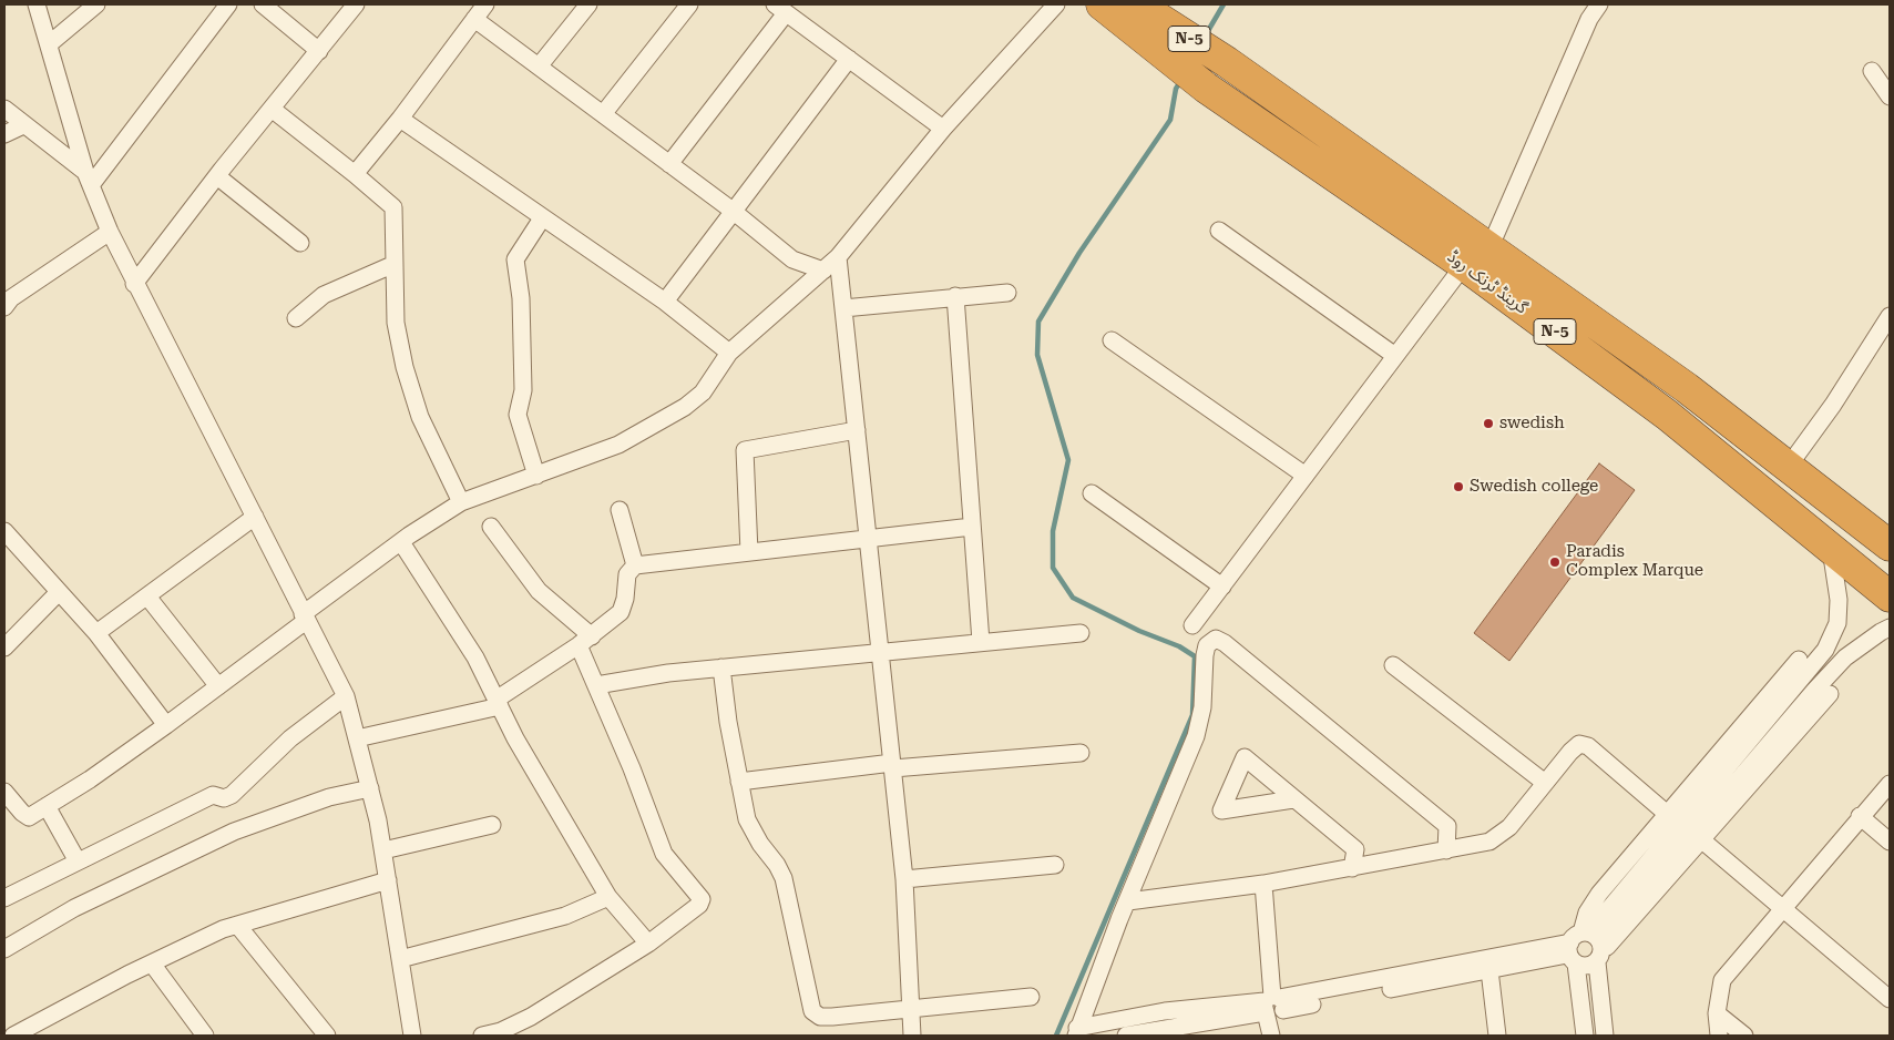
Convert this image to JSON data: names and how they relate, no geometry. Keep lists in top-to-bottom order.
{
  "streets": {
    "highway": ["N-5", "گرینڈ ٹرنک روڈ"]
  },
  "places": ["swedish", "Swedish college", "Paradis Complex Marque"]
}
